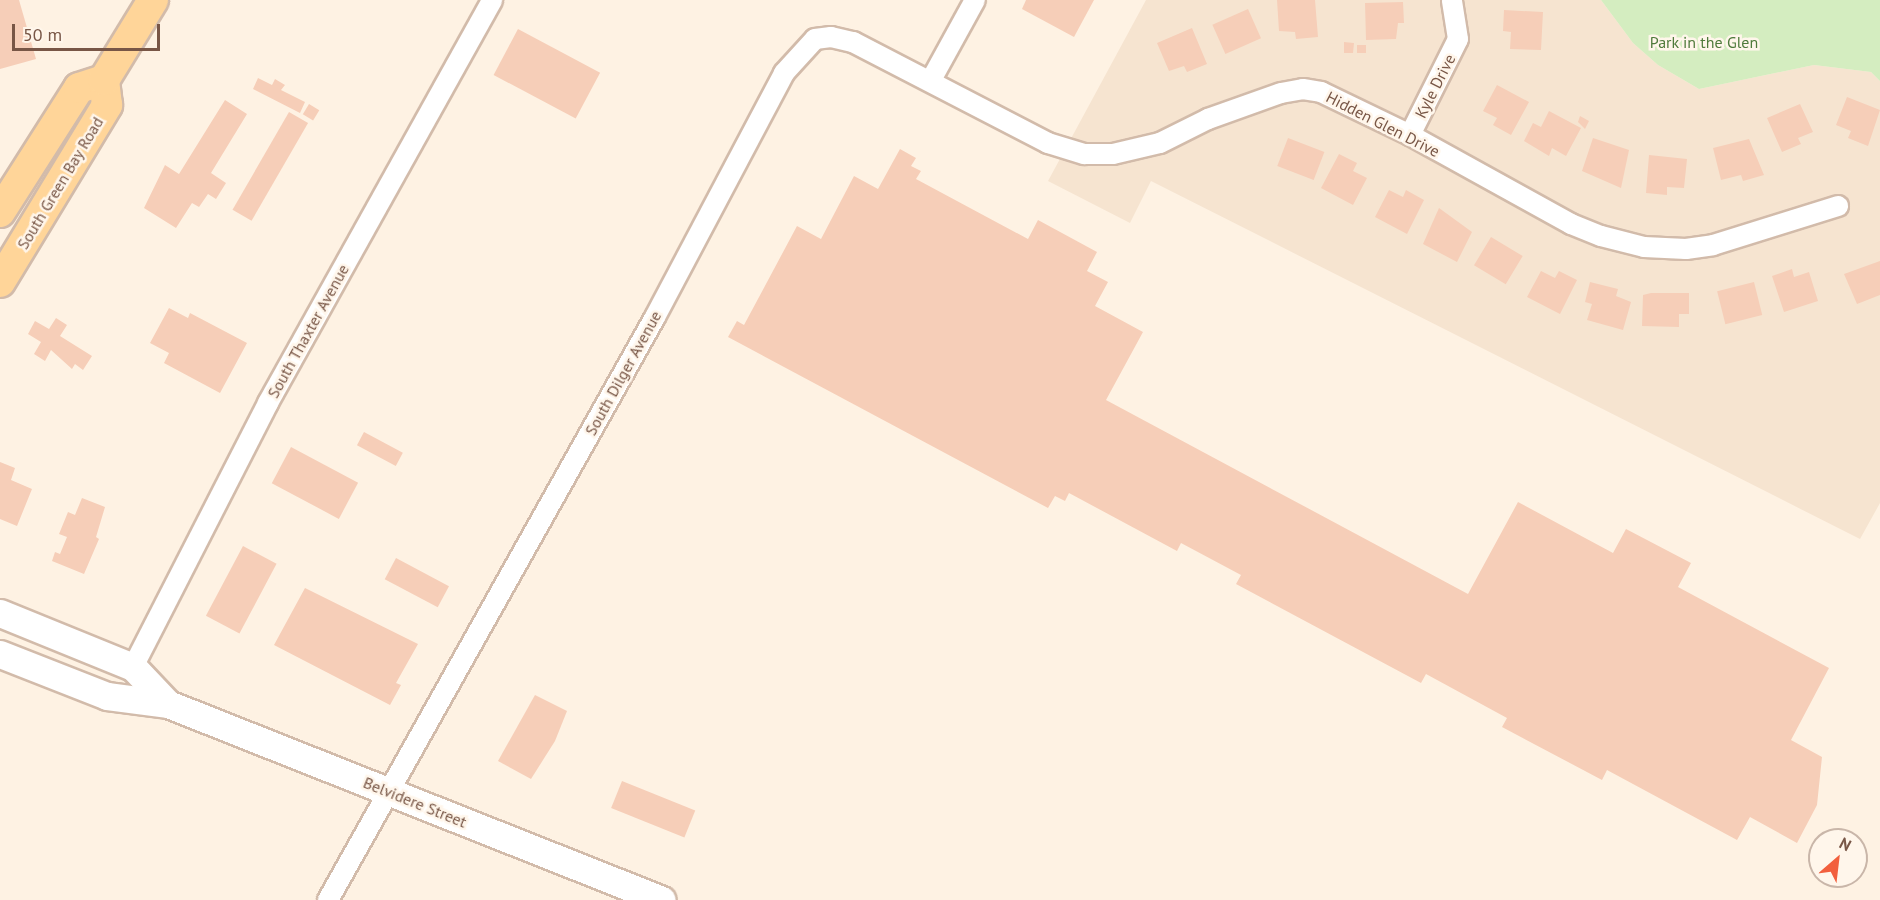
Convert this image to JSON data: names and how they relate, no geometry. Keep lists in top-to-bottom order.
{
  "streets": {
    "main road": ["South Green Bay Road", "Belvidere Street"],
    "street": [
      "Kyle Drive",
      "Hidden Glen Drive",
      "South Thaxter Avenue",
      "South Dilger Avenue"
    ]
  },
  "crossings": [
    ["Kyle Drive", "Hidden Glen Drive"],
    ["Hidden Glen Drive", "South Dilger Avenue"],
    ["South Thaxter Avenue", "Belvidere Street"],
    ["South Dilger Avenue", "Belvidere Street"]
  ],
  "parks": ["Park in the Glen"],
  "scale_bar": "50 m",
  "north": "top right"
}
